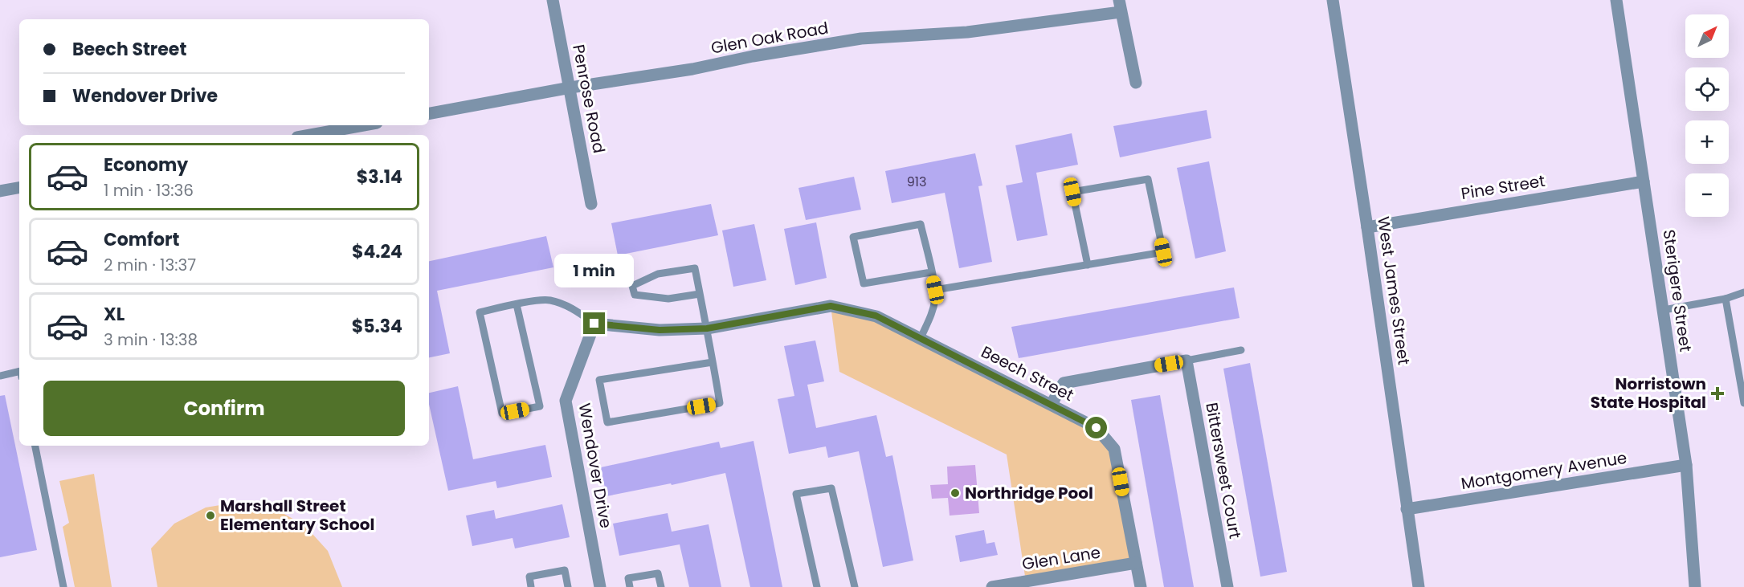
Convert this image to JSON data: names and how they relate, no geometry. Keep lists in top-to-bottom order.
{
  "streets": {
    "street": [
      "Glen Oak Road",
      "Penrose Road",
      "Pine Street",
      "West James Street",
      "Sterigere Street",
      "Beech Street",
      "Wendover Drive",
      "Bittersweet Court",
      "Montgomery Avenue",
      "Glen Lane"
    ]
  },
  "crossings": [
    ["Glen Oak Road", "Penrose Road"],
    ["Pine Street", "West James Street"],
    ["Pine Street", "Sterigere Street"],
    ["West James Street", "Montgomery Avenue"],
    ["Sterigere Street", "Montgomery Avenue"],
    ["Beech Street", "Glen Lane"]
  ],
  "places": {
    "health": ["Norristown State Hospital"],
    "other": ["Northridge Pool", "Marshall Street Elementary School"]
  },
  "house_numbers": ["913"],
  "north": "top right",
  "page": {
    "map_buttons": ["+", "−"],
    "banner": ["Beech Street", "Wendover Drive"],
    "list": [
      {
        "name": "Economy",
        "note": "1 min · 13:36",
        "value": "$3.14"
      },
      {
        "name": "Comfort",
        "note": "2 min · 13:37",
        "value": "$4.24"
      },
      {
        "name": "XL",
        "note": "3 min · 13:38",
        "value": "$5.34"
      }
    ],
    "bubble": "1 min",
    "buttons": "Confirm"
  }
}
